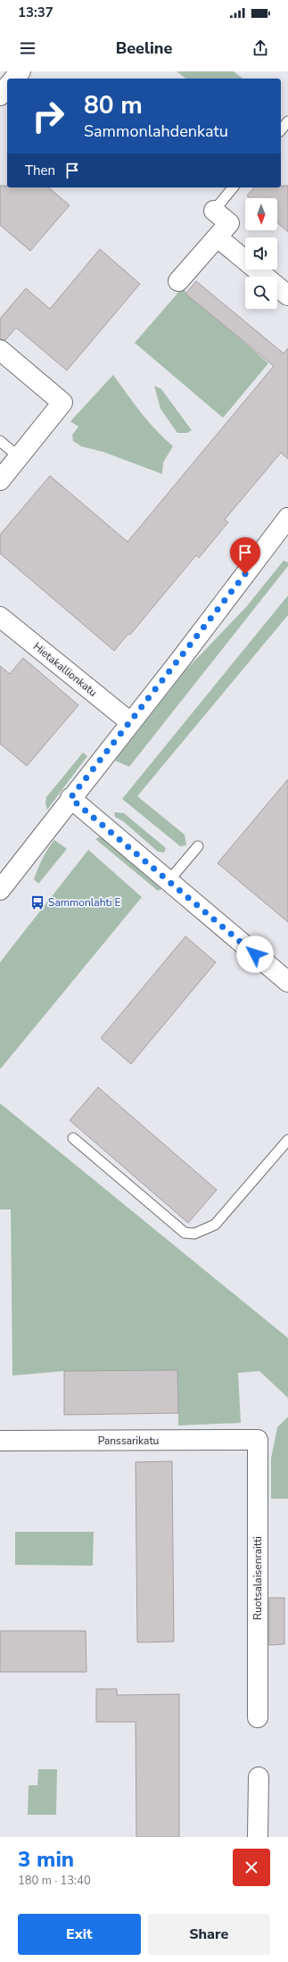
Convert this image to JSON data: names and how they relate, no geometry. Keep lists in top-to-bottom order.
{
  "streets": {
    "street": ["Hietakallionkatu", "Panssarikatu", "Ruotsalaisenraitti"]
  },
  "crossings": [
    ["Panssarikatu", "Ruotsalaisenraitti"]
  ],
  "places": {
    "bus stop": ["Sammonlahti E"]
  },
  "north": "bottom",
  "page": {
    "status": "13:37",
    "header": "Beeline",
    "turn": ["80 m", "Sammonlahdenkatu"],
    "then": "Then",
    "heading": ["3 min", "180 m · 13:40"],
    "buttons": ["Exit", "Share"]
  }
}
